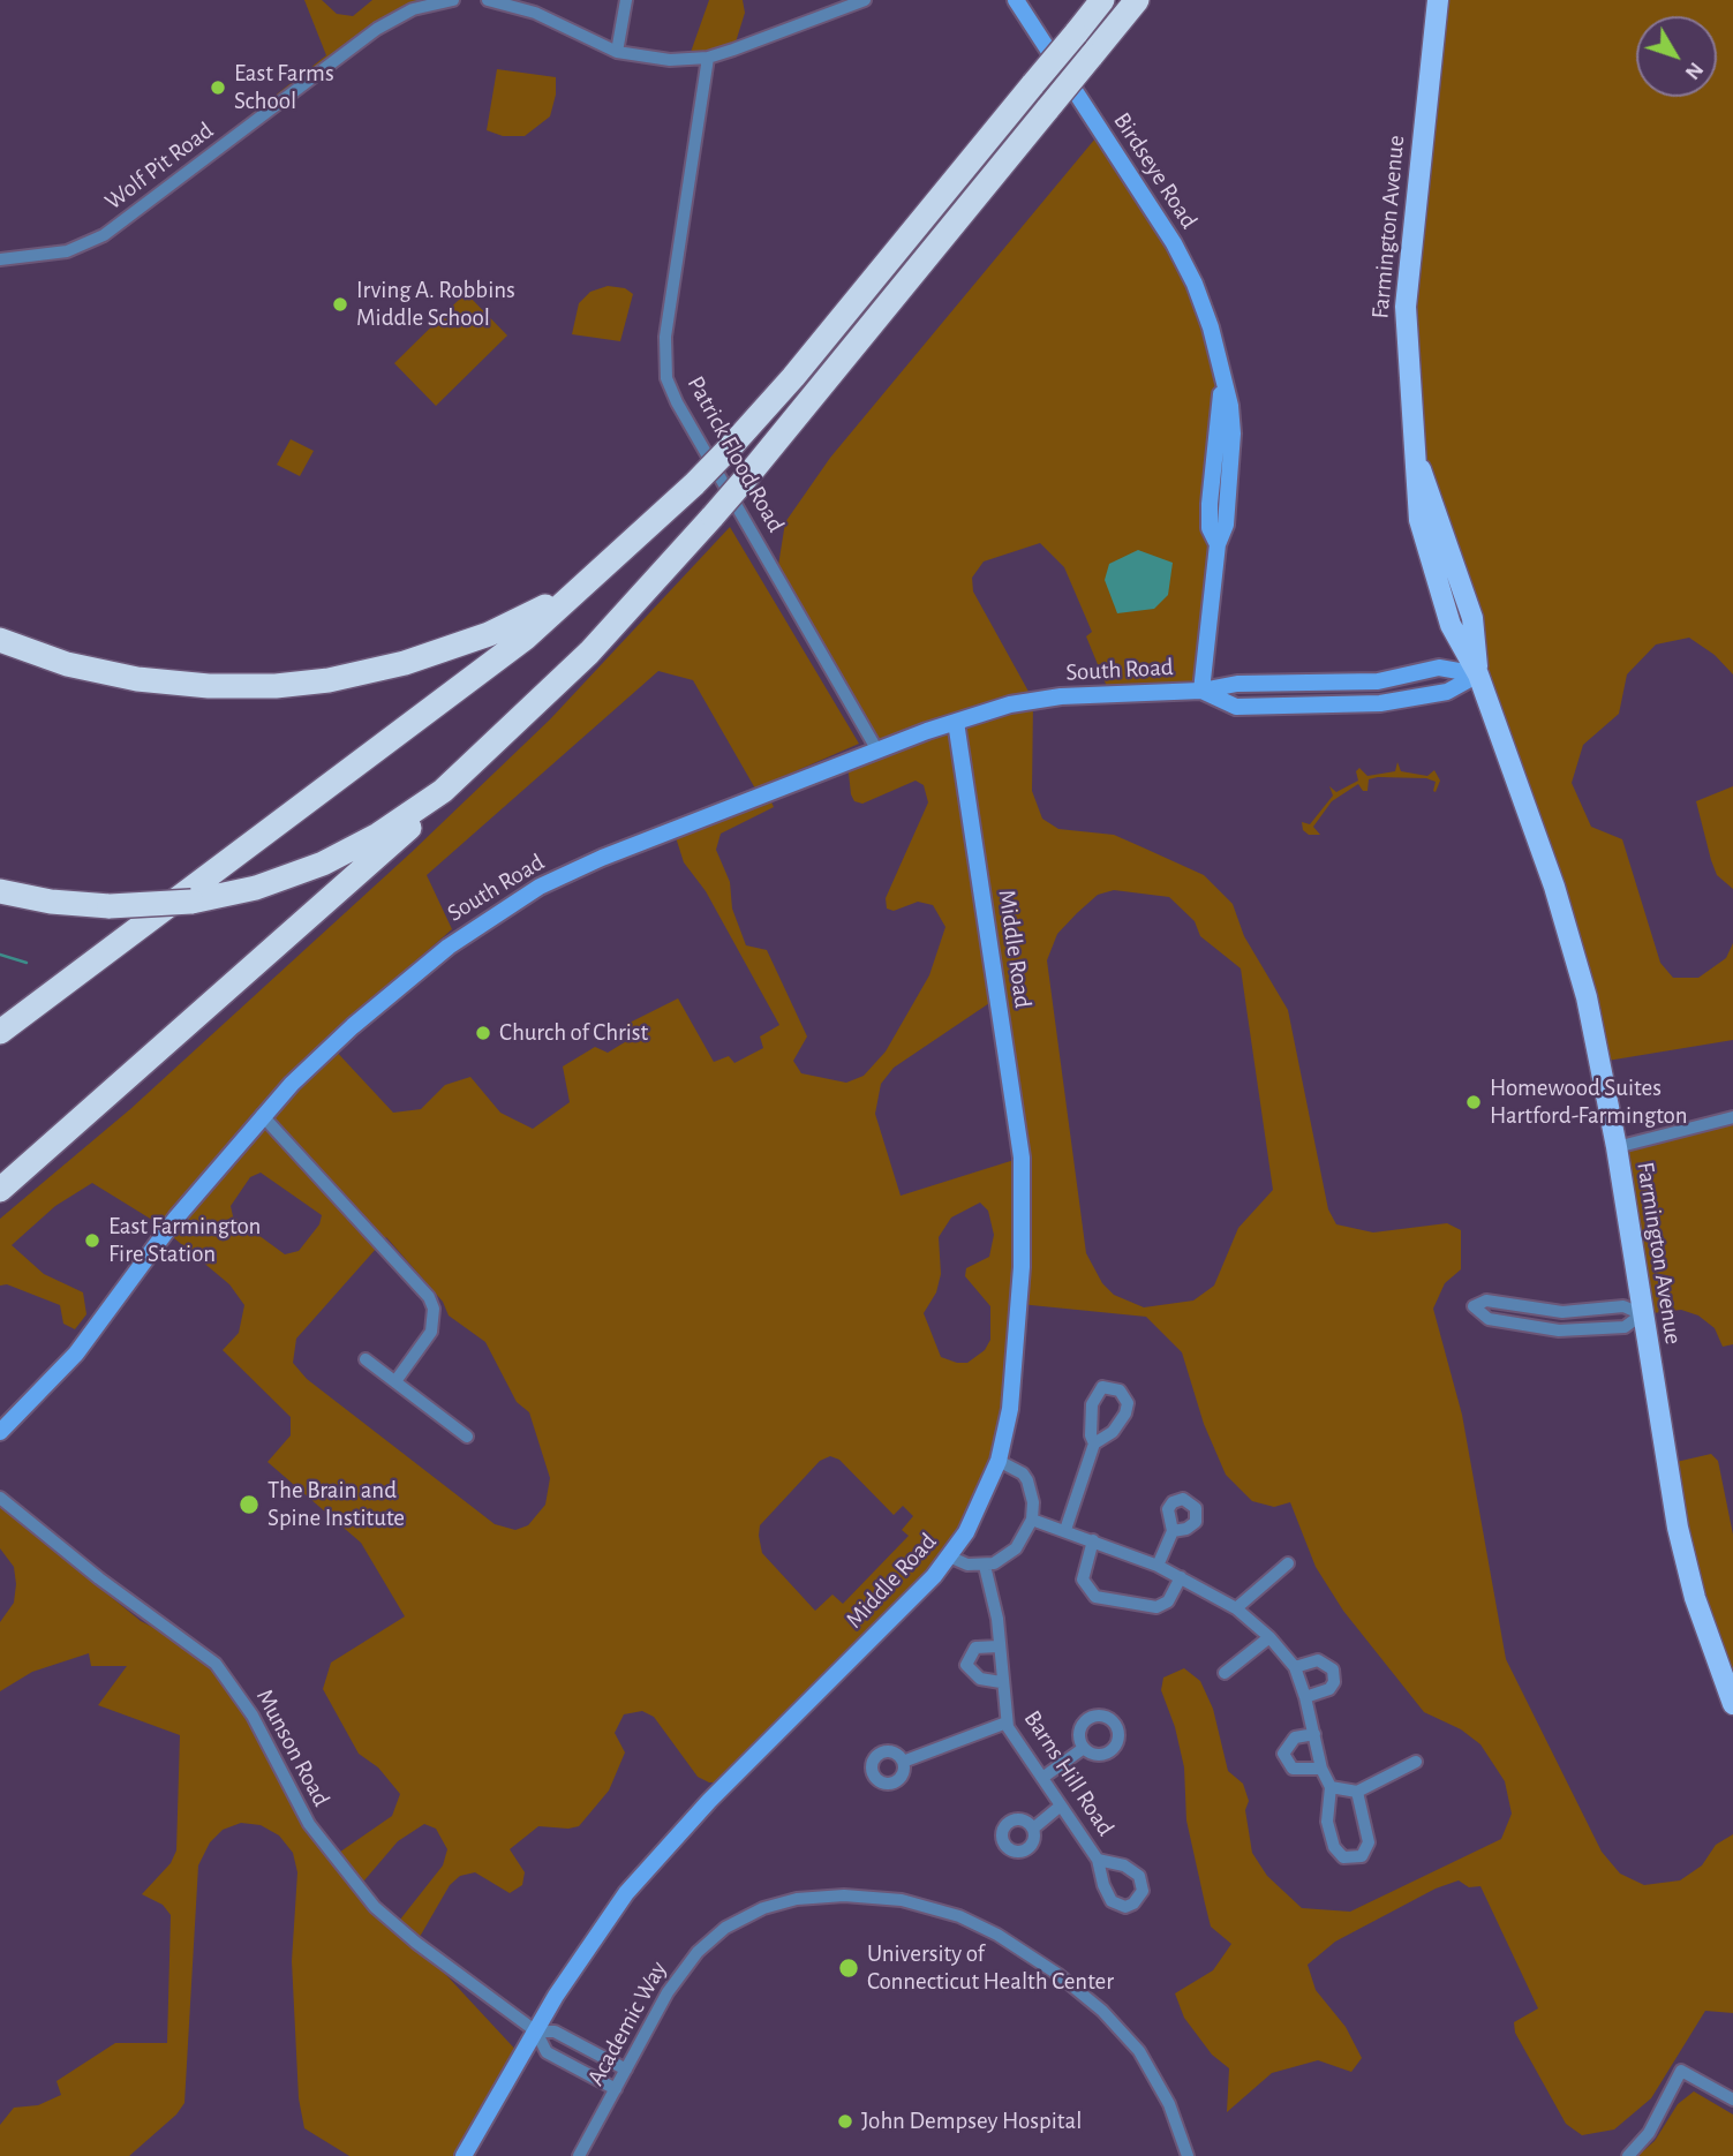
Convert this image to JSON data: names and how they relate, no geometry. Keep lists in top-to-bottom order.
{
  "streets": {
    "main road": [
      "Birdseye Road",
      "Farmington Avenue",
      "South Road",
      "Middle Road"
    ],
    "street": [
      "Wolf Pit Road",
      "Patrick Flood Road",
      "Munson Road",
      "Barns Hill Road",
      "Academic Way"
    ]
  },
  "crossings": [
    ["Birdseye Road", "South Road"],
    ["Farmington Avenue", "South Road"],
    ["Patrick Flood Road", "South Road"],
    ["South Road", "Middle Road"],
    ["Middle Road", "Munson Road"],
    ["Munson Road", "Academic Way"]
  ],
  "places": [
    "East Farms School",
    "Irving A. Robbins Middle School",
    "Church of Christ",
    "Homewood Suites Hartford-Farmington",
    "East Farmington Fire Station",
    "The Brain and Spine Institute",
    "University of Connecticut Health Center",
    "John Dempsey Hospital"
  ],
  "north": "bottom right"
}
